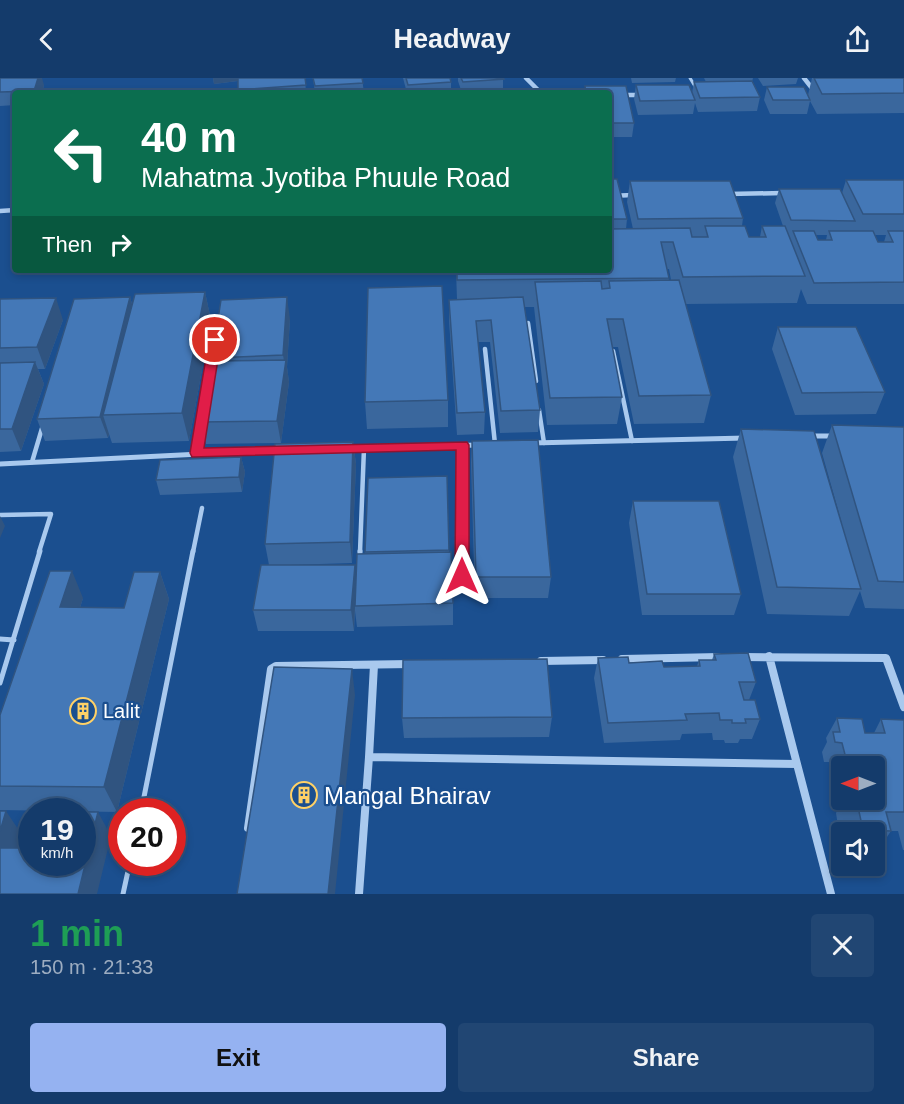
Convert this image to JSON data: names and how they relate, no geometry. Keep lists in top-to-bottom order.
{
  "places": {
    "building": ["Lalit", "Mangal Bhairav"]
  },
  "north": "left",
  "page": {
    "header": "Headway",
    "turn": ["40 m", "Mahatma Jyotiba Phuule Road"],
    "then": "Then",
    "speed": "19 km/h",
    "limit": "20",
    "heading": ["1 min", "150 m · 21:33"],
    "buttons": ["Exit", "Share"]
  }
}
